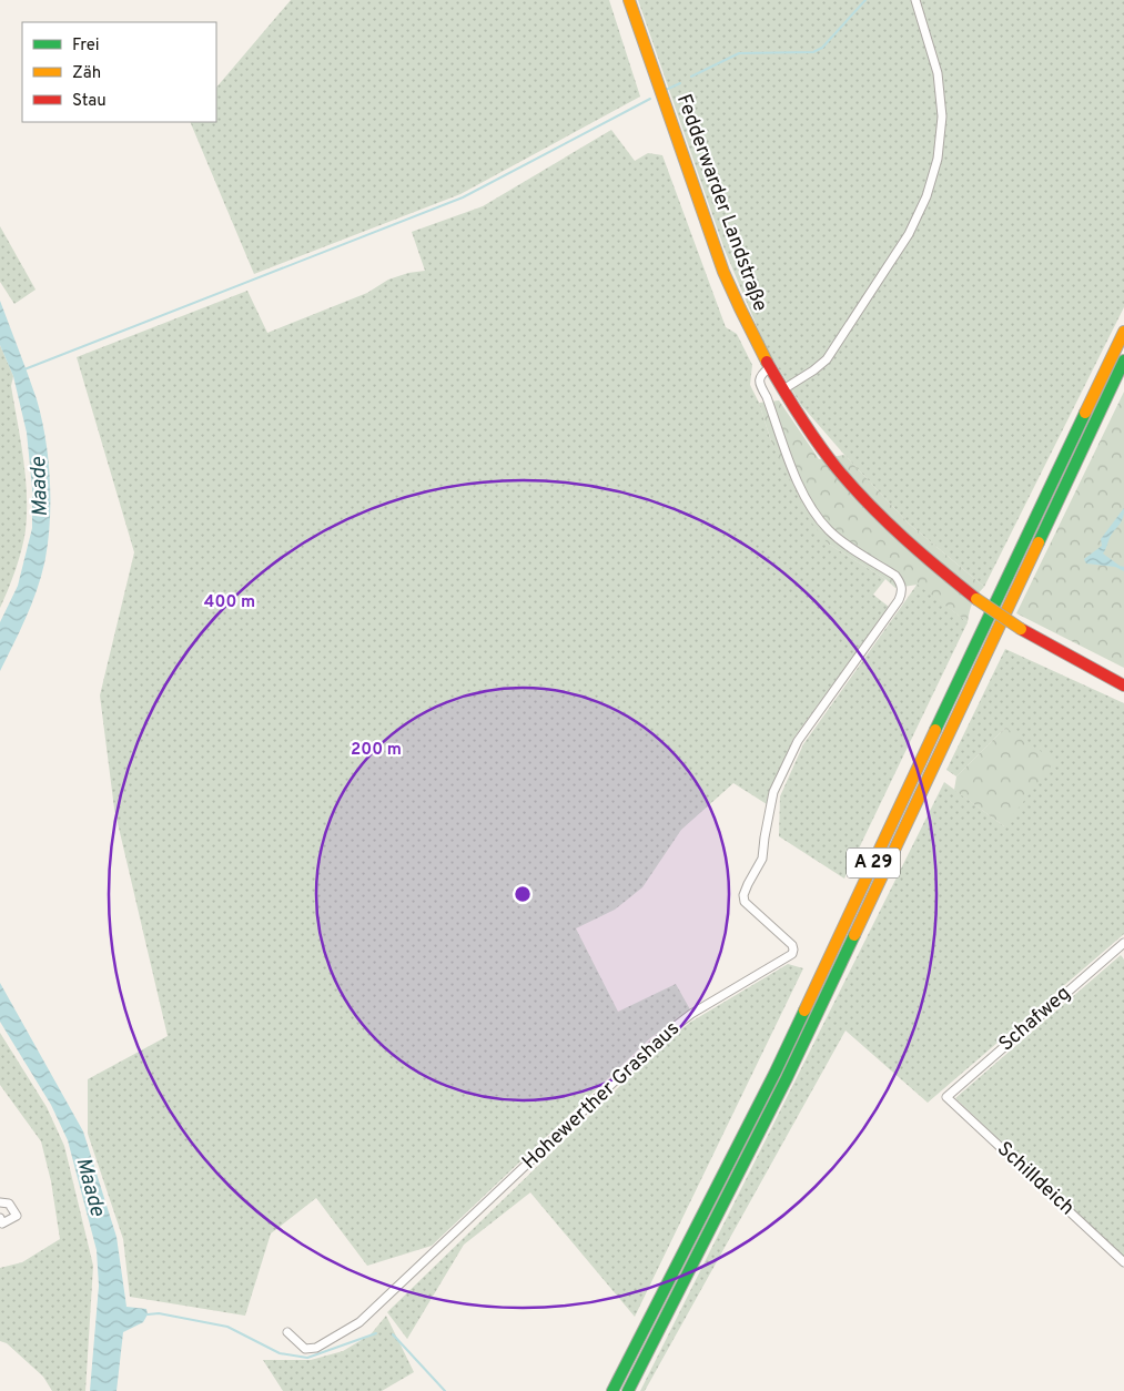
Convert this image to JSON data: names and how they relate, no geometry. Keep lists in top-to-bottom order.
{
  "streets": {
    "main road": ["Fedderwarder Landstraße", "A 29"],
    "street": ["Schafweg", "Hohewerther Grashaus", "Schilldeich"]
  },
  "crossings": [
    ["Fedderwarder Landstraße", "Hohewerther Grashaus"],
    ["Schafweg", "Schilldeich"]
  ],
  "water": ["Maade"],
  "legend": ["Frei", "Zäh", "Stau"],
  "rings": ["400 m", "200 m"]
}
